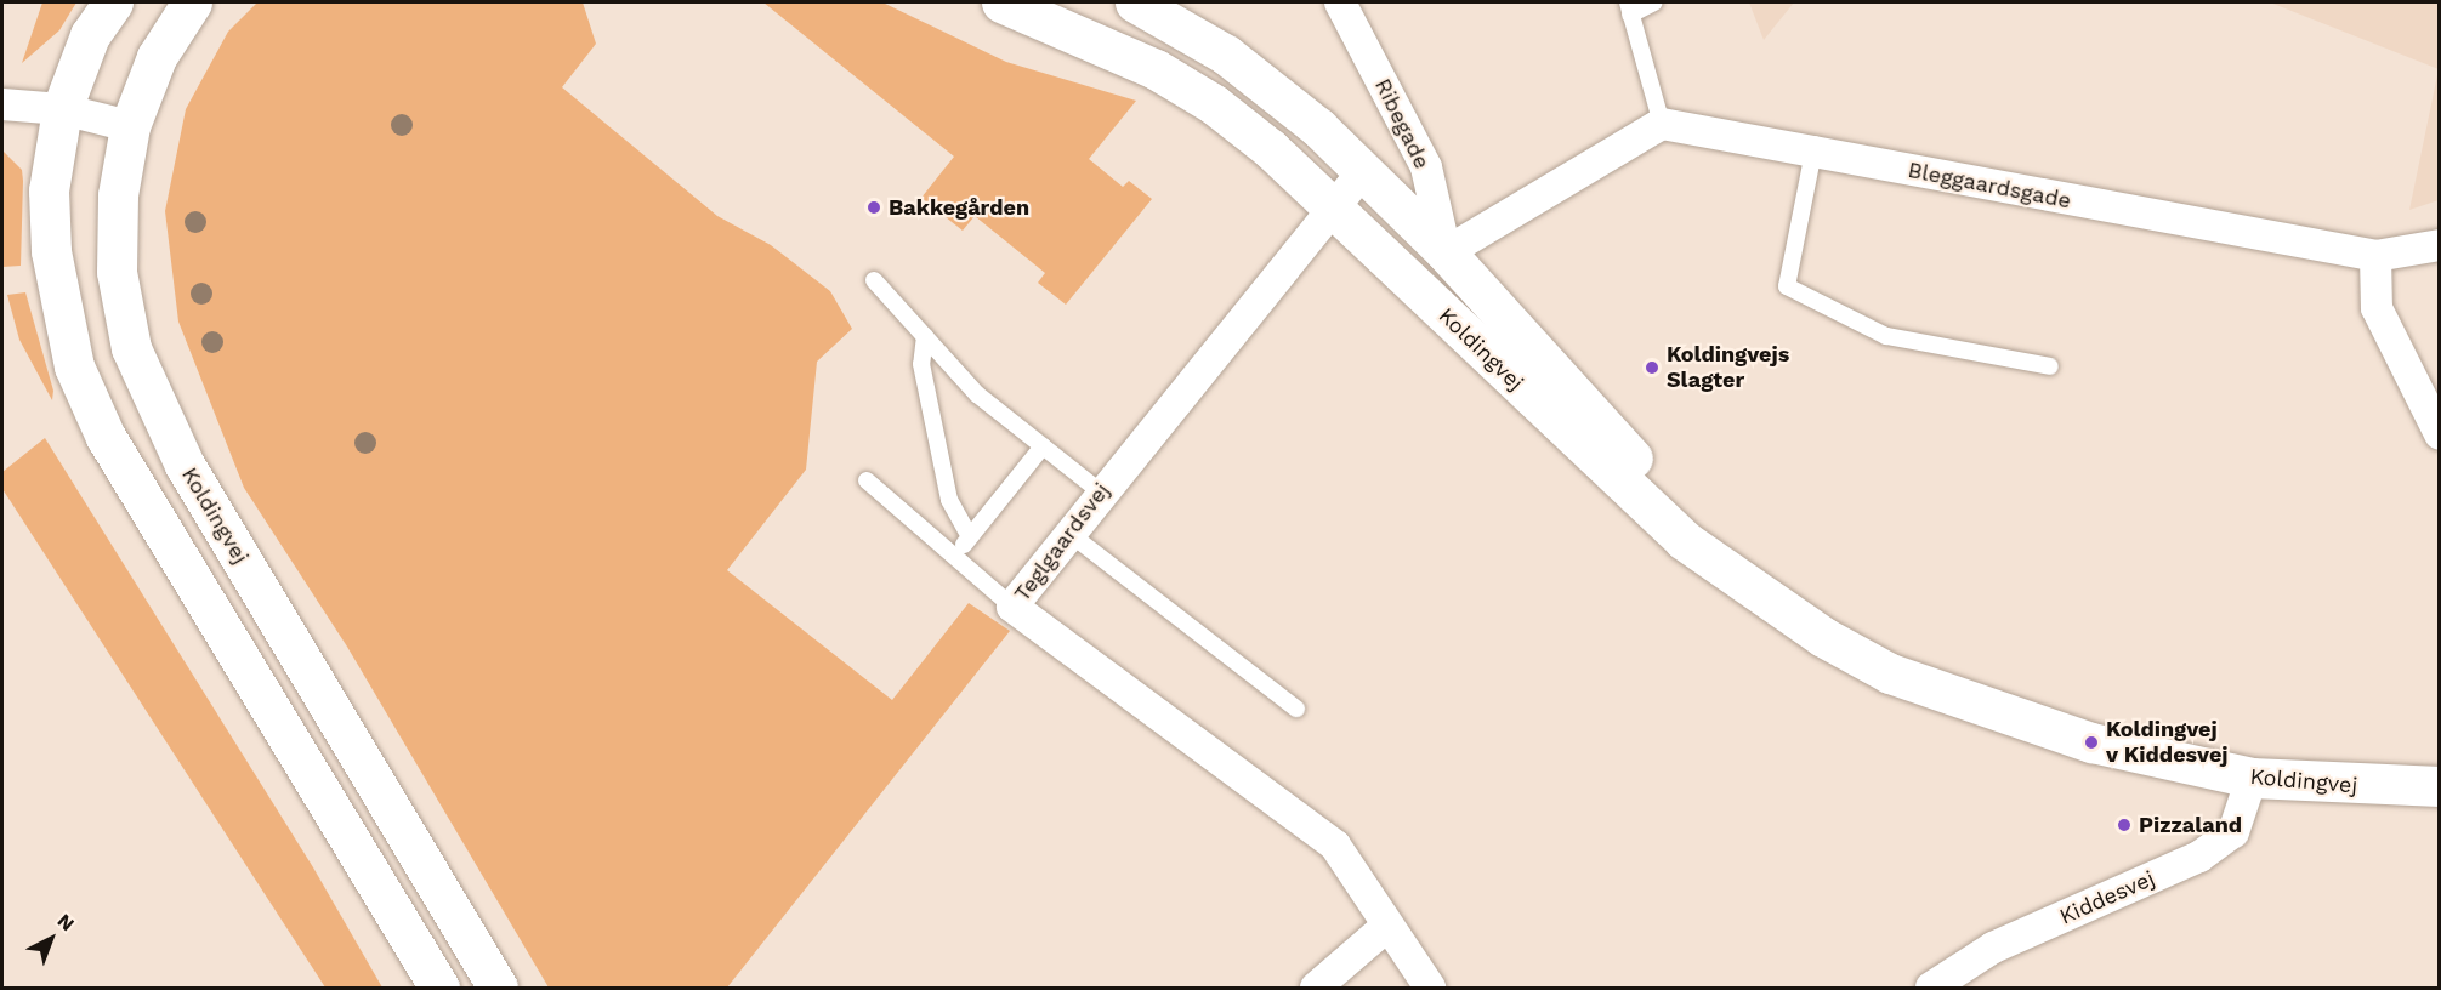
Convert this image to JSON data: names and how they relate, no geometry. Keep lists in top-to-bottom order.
{
  "streets": {
    "main road": ["Koldingvej"],
    "street": [
      "Ribegade",
      "Bleggaardsgade",
      "Teglgaardsvej",
      "Kiddesvej"
    ]
  },
  "crossings": [
    ["Ribegade", "Koldingvej"],
    ["Koldingvej", "Teglgaardsvej"],
    ["Koldingvej", "Kiddesvej"]
  ],
  "places": [
    "Bakkegården",
    "Koldingvejs Slagter",
    "Koldingvej v Kiddesvej",
    "Pizzaland"
  ],
  "north": "top right"
}
